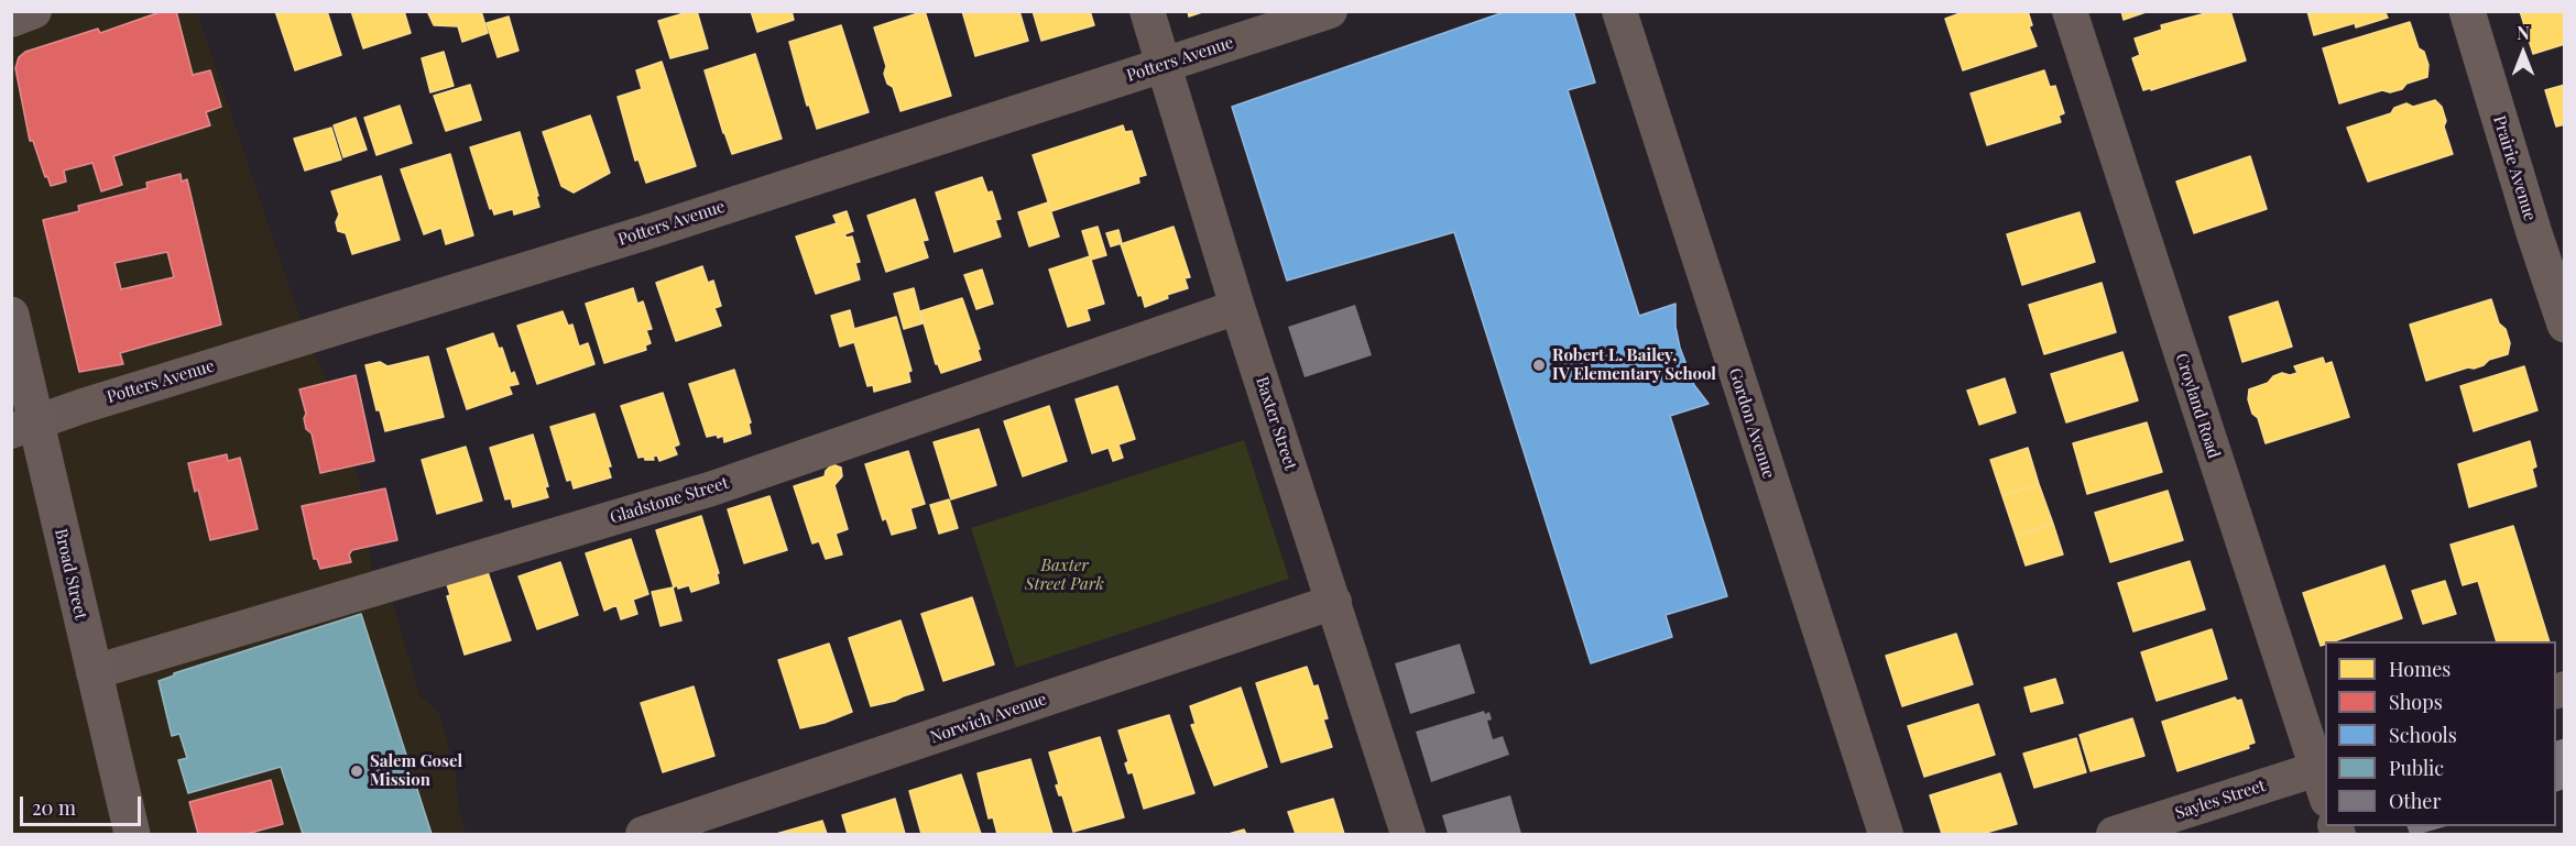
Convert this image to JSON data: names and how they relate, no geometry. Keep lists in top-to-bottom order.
{
  "streets": {
    "main road": ["Broad Street"],
    "street": [
      "Potters Avenue",
      "Prairie Avenue",
      "Croyland Road",
      "Baxter Street",
      "Gordon Avenue",
      "Gladstone Street",
      "Norwich Avenue",
      "Sayles Street"
    ]
  },
  "crossings": [
    ["Potters Avenue", "Baxter Street"],
    ["Potters Avenue", "Broad Street"],
    ["Croyland Road", "Sayles Street"],
    ["Baxter Street", "Gladstone Street"],
    ["Baxter Street", "Norwich Avenue"],
    ["Gladstone Street", "Broad Street"]
  ],
  "parks": ["Baxter Street Park"],
  "places": ["Robert L. Bailey, IV Elementary School", "Salem Gosel Mission"],
  "legend": [
    "Homes",
    "Shops",
    "Schools",
    "Public",
    "Other"
  ],
  "scale_bar": "20 m",
  "north": "top"
}
